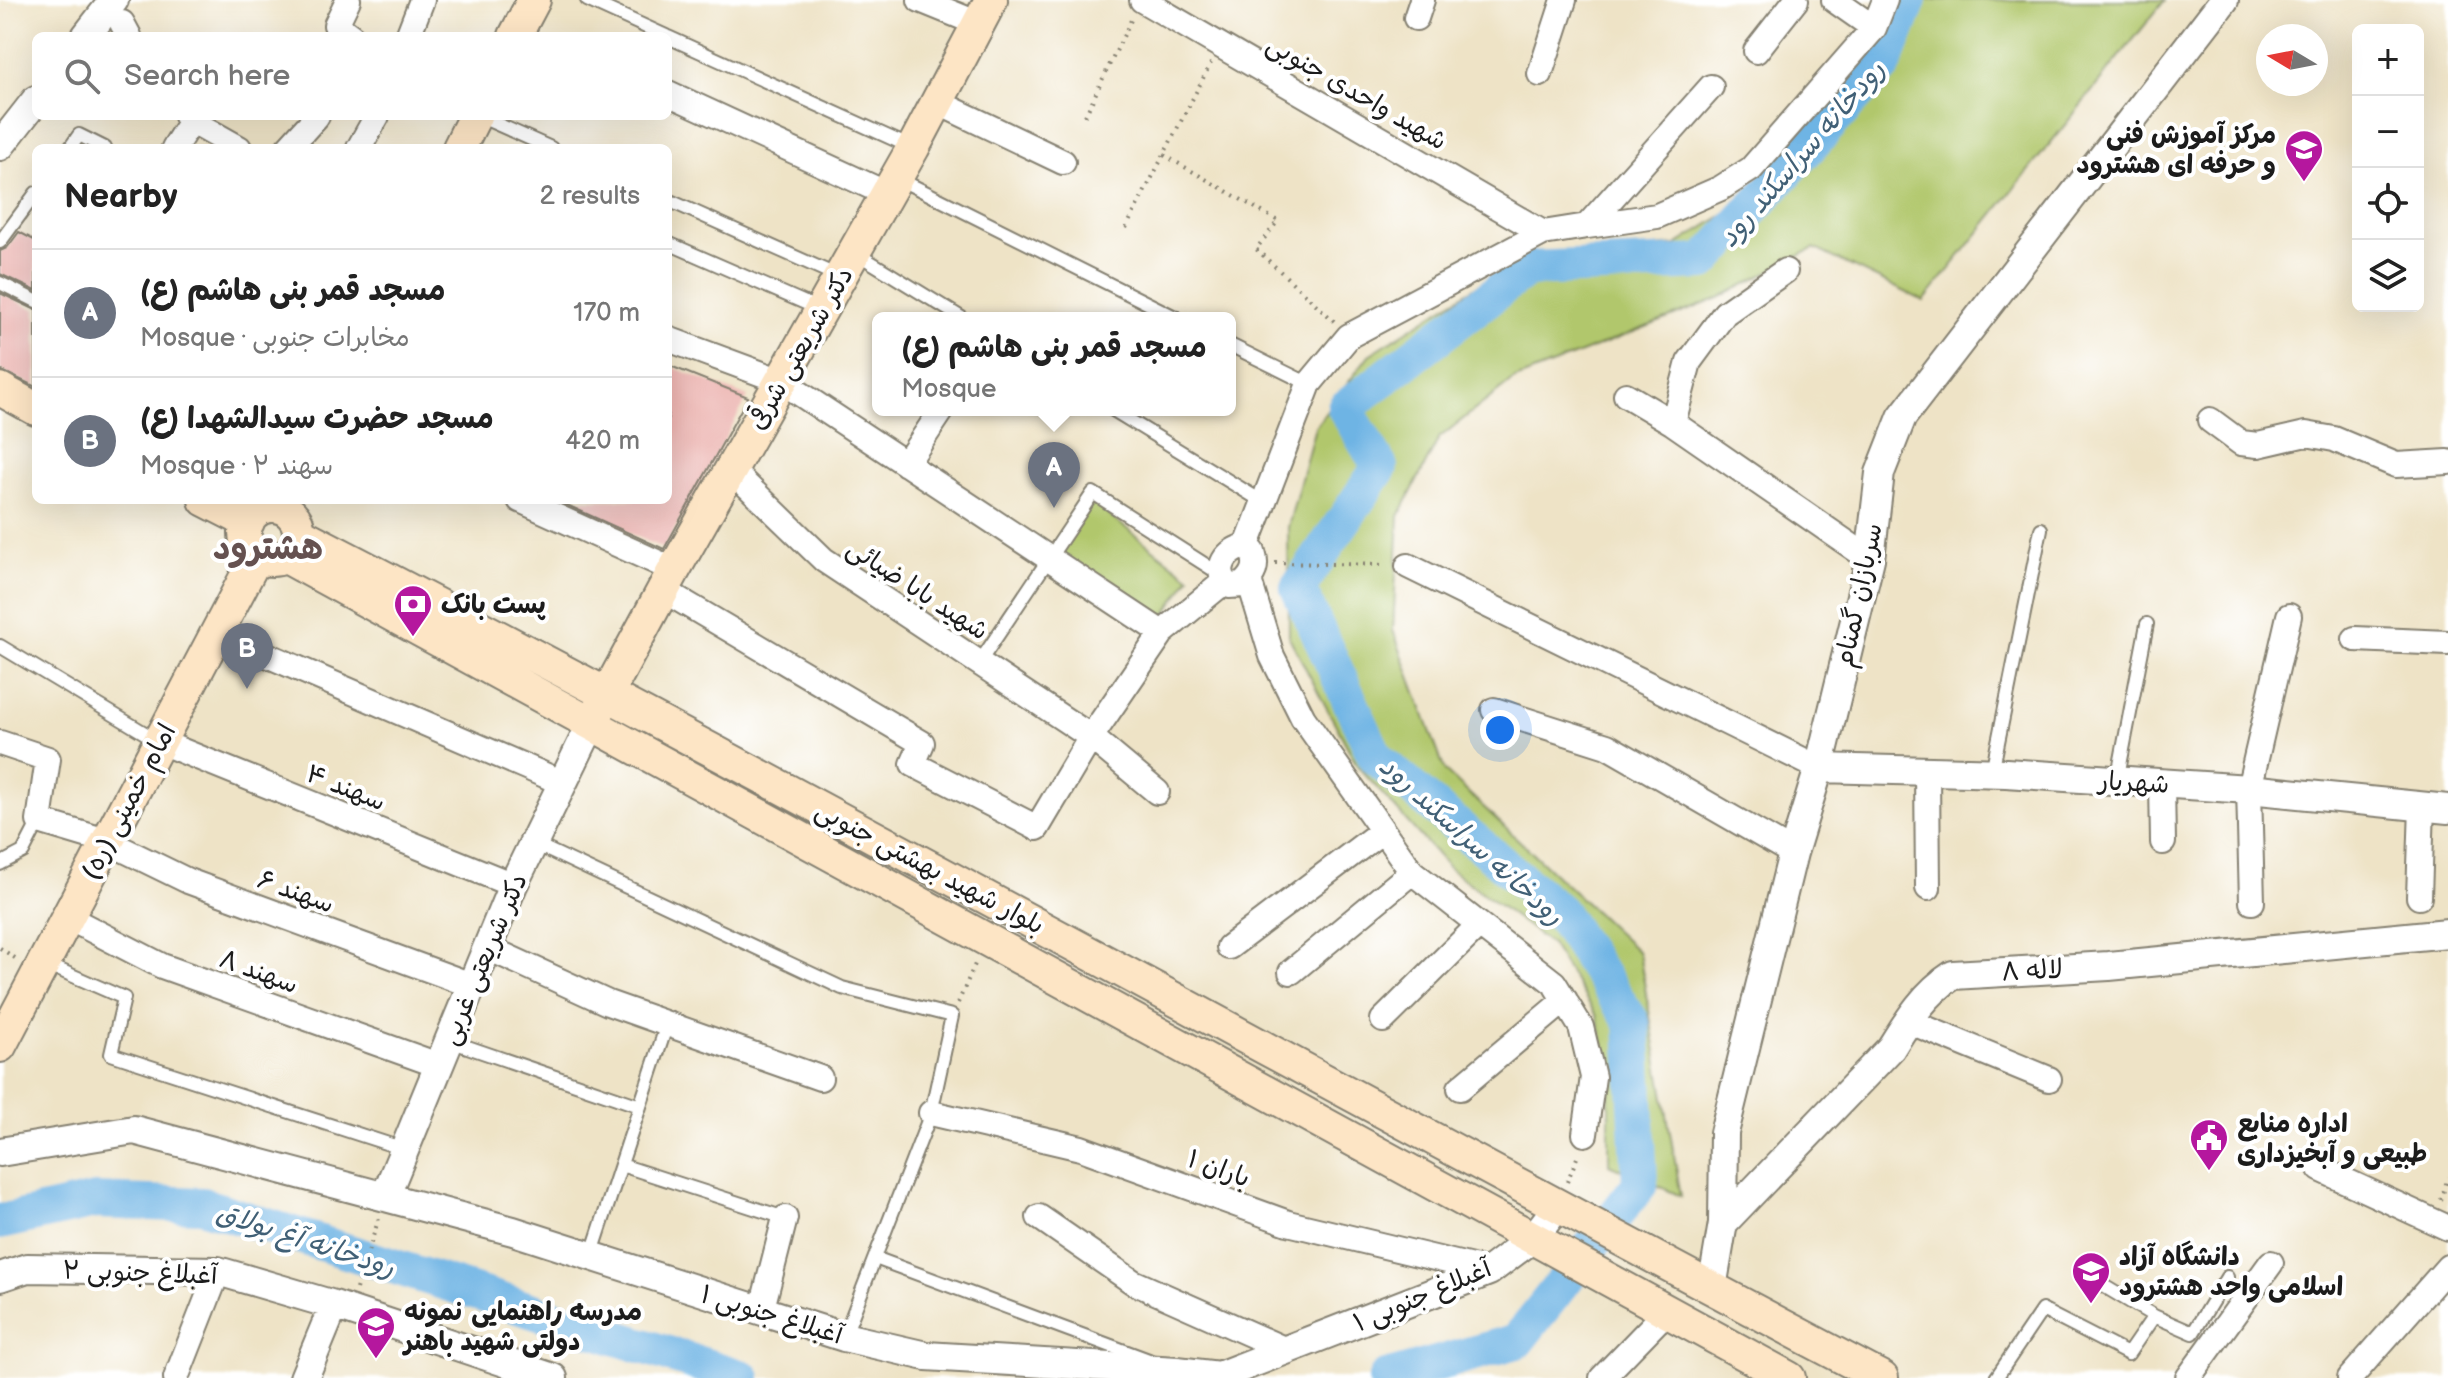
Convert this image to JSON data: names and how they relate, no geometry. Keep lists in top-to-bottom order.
{
  "streets": {
    "main road": ["دکتر شریعتی شرقی", "امام خمینی (ره)", "بلوار شهید بهشتی جنوبی"],
    "street": [
      "شهید واحدی جنوبی",
      "شهيد بابا ضيائی",
      "سربازان گمنام",
      "شهریار",
      "سهند ۴",
      "سهند ۶",
      "دکتر شریعتی غربی",
      "لاله ۸",
      "سهند ۸",
      "باران ۱",
      "آغبلاغ جنوبی ۲",
      "آغبلاغ جنوبی ۱"
    ]
  },
  "crossings": [
    ["دکتر شریعتی شرقی", "شهيد بابا ضيائی"],
    ["دکتر شریعتی شرقی", "بلوار شهید بهشتی جنوبی"],
    ["دکتر شریعتی شرقی", "دکتر شریعتی غربی"],
    ["سربازان گمنام", "شهریار"],
    ["سربازان گمنام", "بلوار شهید بهشتی جنوبی"],
    ["سربازان گمنام", "لاله ۸"],
    ["سهند ۴", "امام خمینی (ره)"],
    ["سهند ۴", "دکتر شریعتی غربی"],
    ["امام خمینی (ره)", "بلوار شهید بهشتی جنوبی"],
    ["امام خمینی (ره)", "سهند ۶"],
    ["امام خمینی (ره)", "سهند ۸"],
    ["بلوار شهید بهشتی جنوبی", "دکتر شریعتی غربی"],
    ["بلوار شهید بهشتی جنوبی", "آغبلاغ جنوبی ۱"],
    ["سهند ۶", "دکتر شریعتی غربی"],
    ["دکتر شریعتی غربی", "سهند ۸"],
    ["دکتر شریعتی غربی", "آغبلاغ جنوبی ۱"],
    ["باران ۱", "آغبلاغ جنوبی ۱"]
  ],
  "districts": ["هشترود"],
  "water": ["رودخانه سراسکند رود", "رودخانه آغ بولاق"],
  "places": {
    "school or university": ["مرکز آموزش فنی و حرفه ای هشترود", "دانشگاه آزاد اسلامی واحد هشترود", "مدرسه راهنمایی نمونه دولتی شهید باهنر"],
    "bank": ["پست بانک"],
    "public building": ["اداره منابع طبیعی و آبخیزداری"]
  },
  "north": "left",
  "page": {
    "map_buttons": ["+", "−"],
    "search": "Search here",
    "heading": ["Nearby", "2 results"],
    "list": [
      {
        "mark": "A",
        "name": "مسجد قمر بنی هاشم (ع)",
        "note": "Mosque · مخابرات جنوبی",
        "value": "170 m"
      },
      {
        "mark": "B",
        "name": "مسجد حضرت سیدالشهدا (ع)",
        "note": "Mosque · سهند ۲",
        "value": "420 m"
      }
    ],
    "popup": ["مسجد قمر بنی هاشم (ع)", "Mosque"],
    "pins": ["A", "B"]
  }
}
